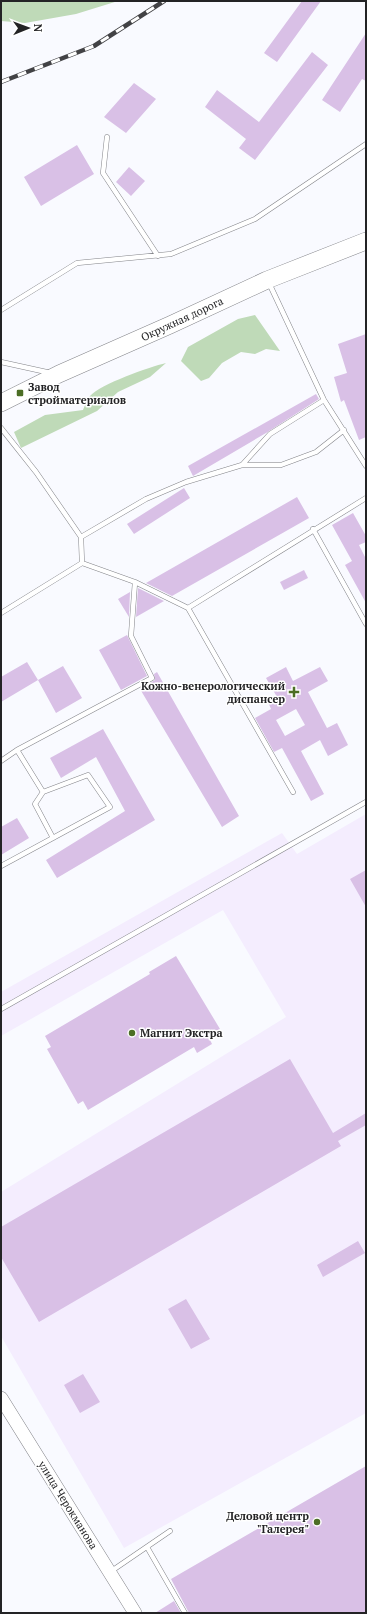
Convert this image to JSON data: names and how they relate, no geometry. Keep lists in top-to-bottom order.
{
  "streets": {
    "highway": ["Окружная дорога"],
    "street": ["улица Черокманова"]
  },
  "places": {
    "transit": ["Завод стройматериалов"],
    "health": ["Кожно-венерологический диспансер"],
    "other": ["Магнит Экстра", "Деловой центр \"Галерея\""]
  },
  "north": "right"
}
